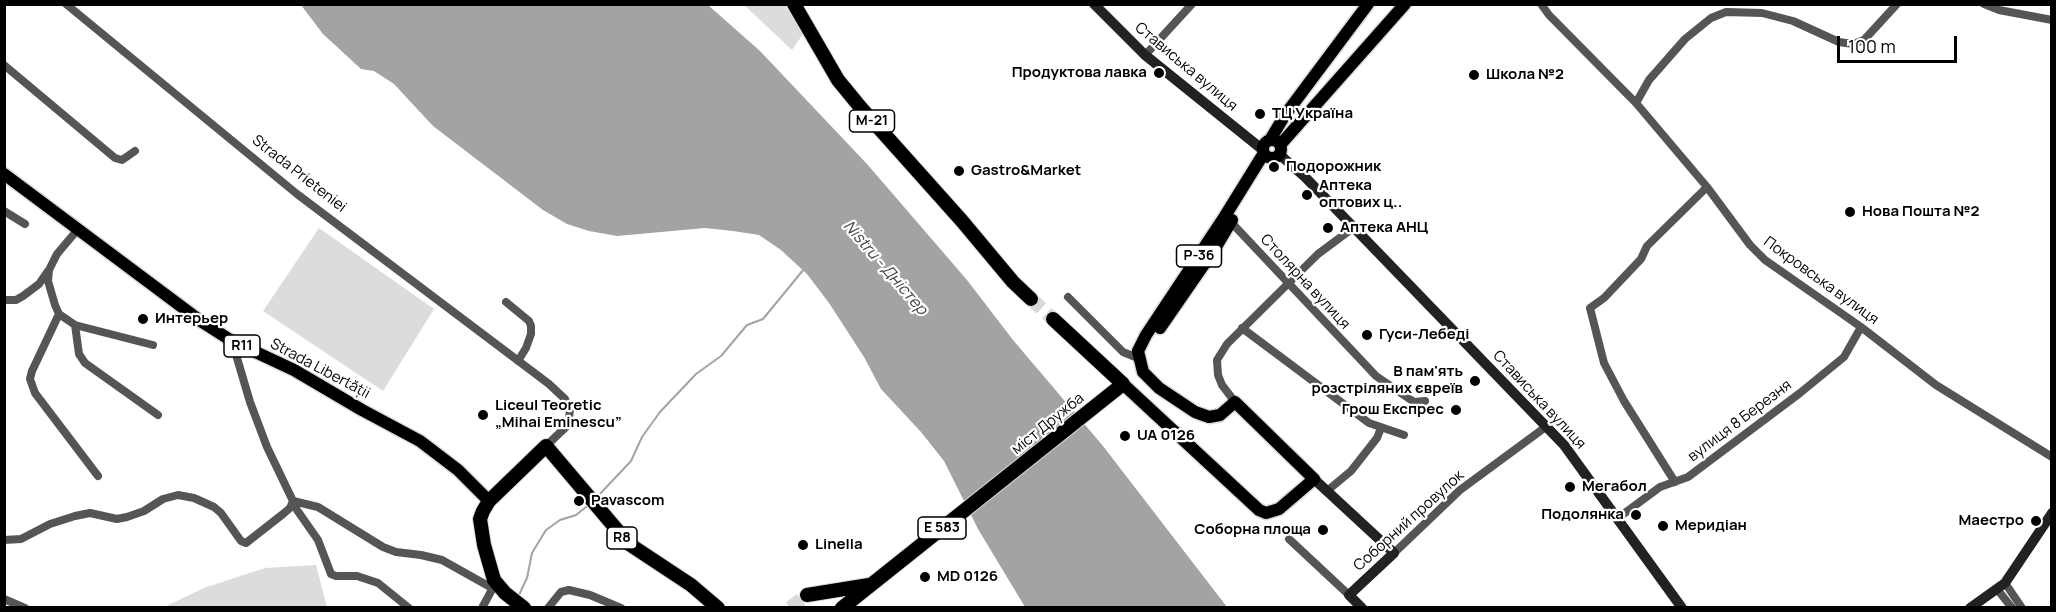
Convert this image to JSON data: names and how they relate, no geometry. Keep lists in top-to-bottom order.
{
  "streets": {
    "highway": [
      "М-21",
      "міст Дружба",
      "E 583",
      "R8"
    ],
    "main road": [
      "Стависька вулиця",
      "Р-36",
      "R11",
      "Strada Libertății",
      "Соборний провулок"
    ],
    "street": [
      "Strada Prieteniei",
      "Покровська вулиця",
      "Столярна вулиця",
      "вулиця 8 Березня"
    ]
  },
  "crossings": [
    ["Стависька вулиця", "Р-36"],
    ["Стависька вулиця", "вулиця 8 Березня"],
    ["Стависька вулиця", "Соборний провулок"],
    ["Strada Prieteniei", "R8"],
    ["Р-36", "Столярна вулиця"],
    ["Покровська вулиця", "вулиця 8 Березня"],
    ["міст Дружба", "E 583"]
  ],
  "water": ["Nistru - Дністер"],
  "places": [
    "Продуктова лавка",
    "Школа №2",
    "ТЦ Україна",
    "Подорожник",
    "Gastro&Market",
    "Аптека оптових ц..",
    "Нова Пошта №2",
    "Аптека АНЦ",
    "Интерьер",
    "Гуси-Лебеді",
    "В пам'ять розстріляних євреїв",
    "Грош Експрес",
    "Liceul Teoretic „Mihai Eminescu”",
    "UA 0126",
    "Мегабол",
    "Pavascom",
    "Подолянка",
    "Маестро",
    "Меридіан",
    "Соборна площа",
    "Linella",
    "MD 0126"
  ],
  "scale_bar": "100 m"
}
